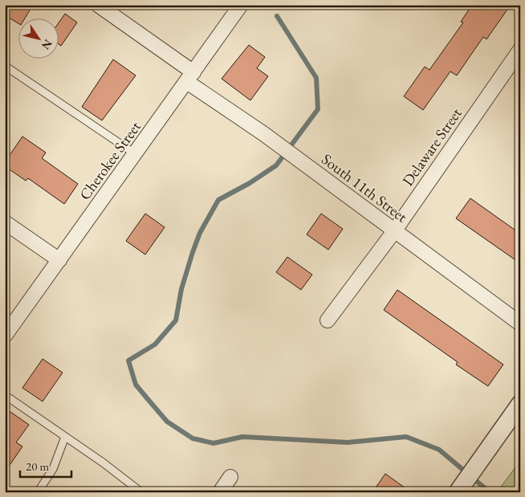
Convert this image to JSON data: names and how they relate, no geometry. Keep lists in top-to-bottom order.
{
  "streets": {
    "street": ["Delaware Street", "Cherokee Street", "South 11th Street"]
  },
  "crossings": [
    ["Delaware Street", "South 11th Street"],
    ["Cherokee Street", "South 11th Street"]
  ],
  "scale_bar": "20 m",
  "north": "bottom right"
}
